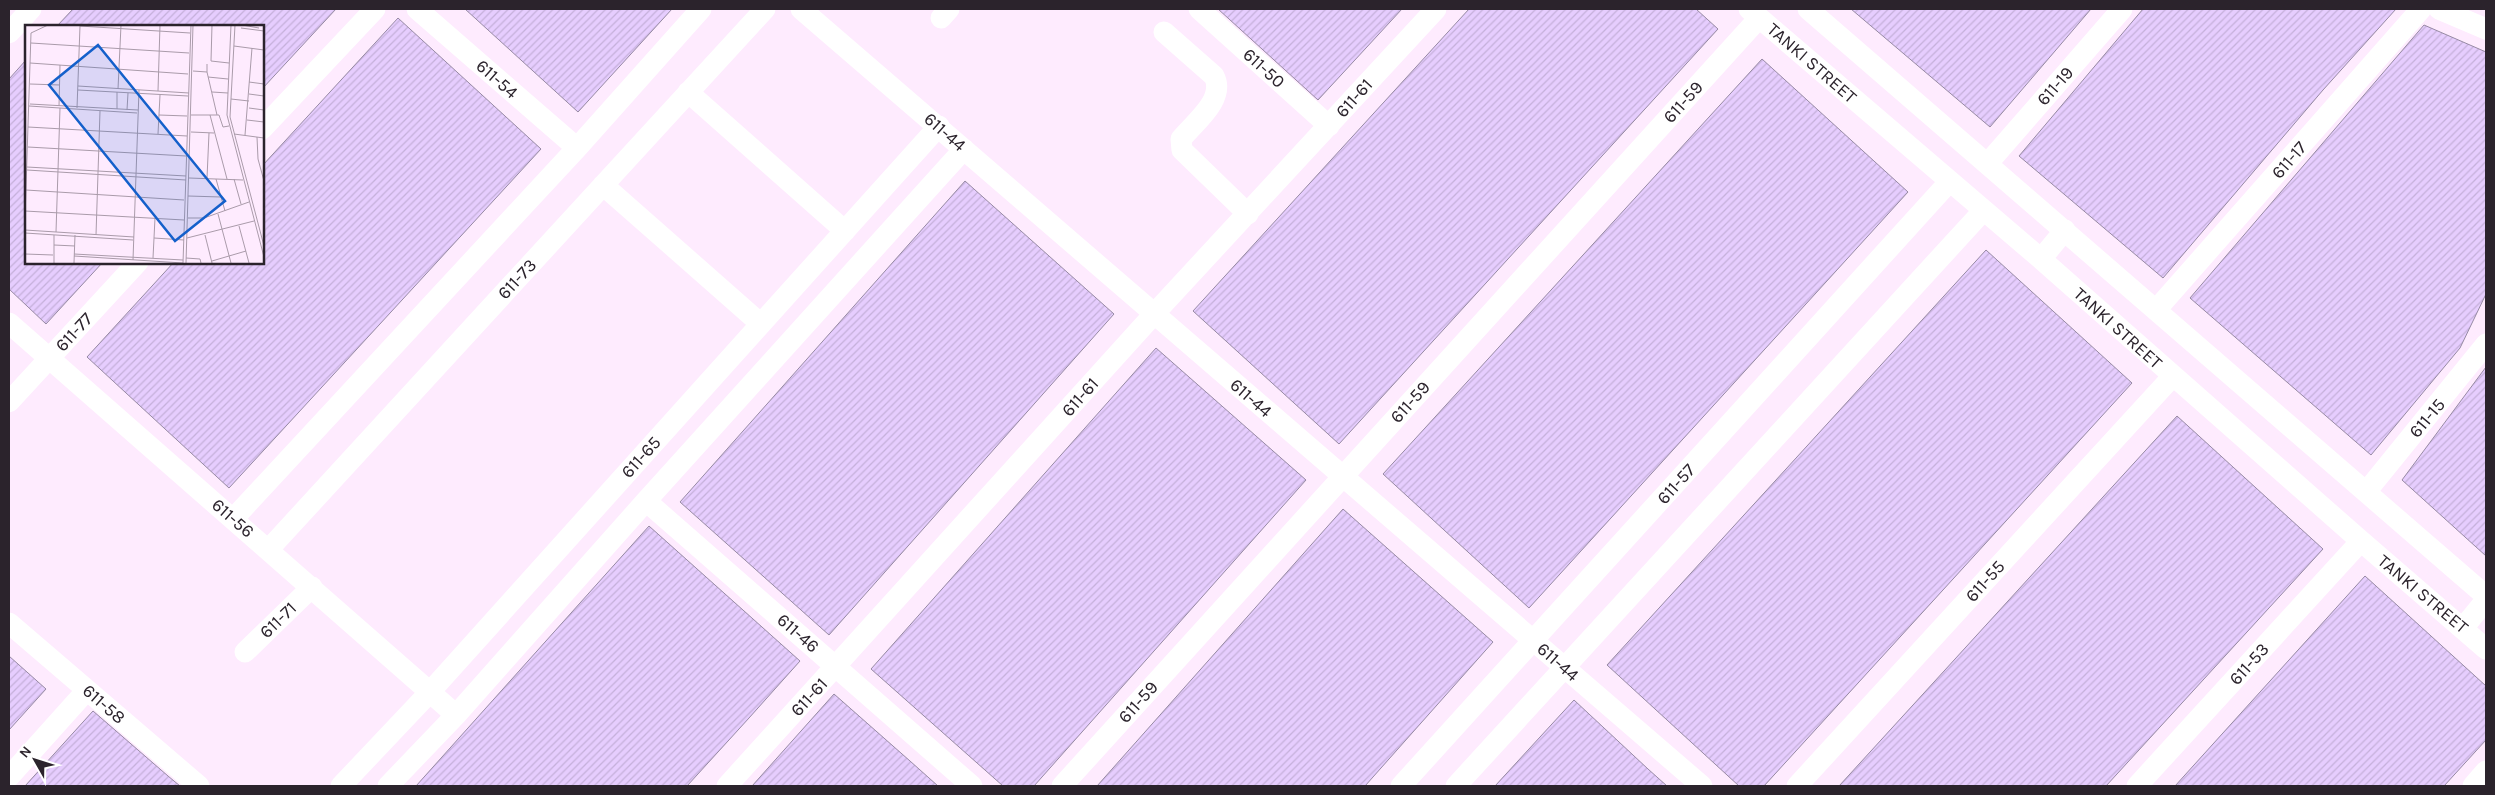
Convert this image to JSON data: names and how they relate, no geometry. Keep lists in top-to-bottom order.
{
  "streets": {
    "street": [
      "TANKI STREET",
      "611-50",
      "611-54",
      "611-19",
      "611-61",
      "611-59",
      "611-44",
      "611-17",
      "611-73",
      "611-77",
      "611-15",
      "611-65",
      "611-57",
      "611-56",
      "611-55",
      "611-71",
      "611-46",
      "611-53",
      "611-58"
    ]
  },
  "crossings": [
    ["TANKI STREET", "611-59"],
    ["TANKI STREET", "611-57"],
    ["TANKI STREET", "611-55"],
    ["TANKI STREET", "611-53"],
    ["611-50", "611-61"],
    ["611-61", "611-44"],
    ["611-61", "611-46"],
    ["611-59", "611-44"],
    ["611-44", "611-65"],
    ["611-44", "611-57"],
    ["611-73", "611-56"],
    ["611-77", "611-56"],
    ["611-65", "611-56"],
    ["611-65", "611-46"],
    ["611-56", "611-71"]
  ],
  "north": "top left"
}
